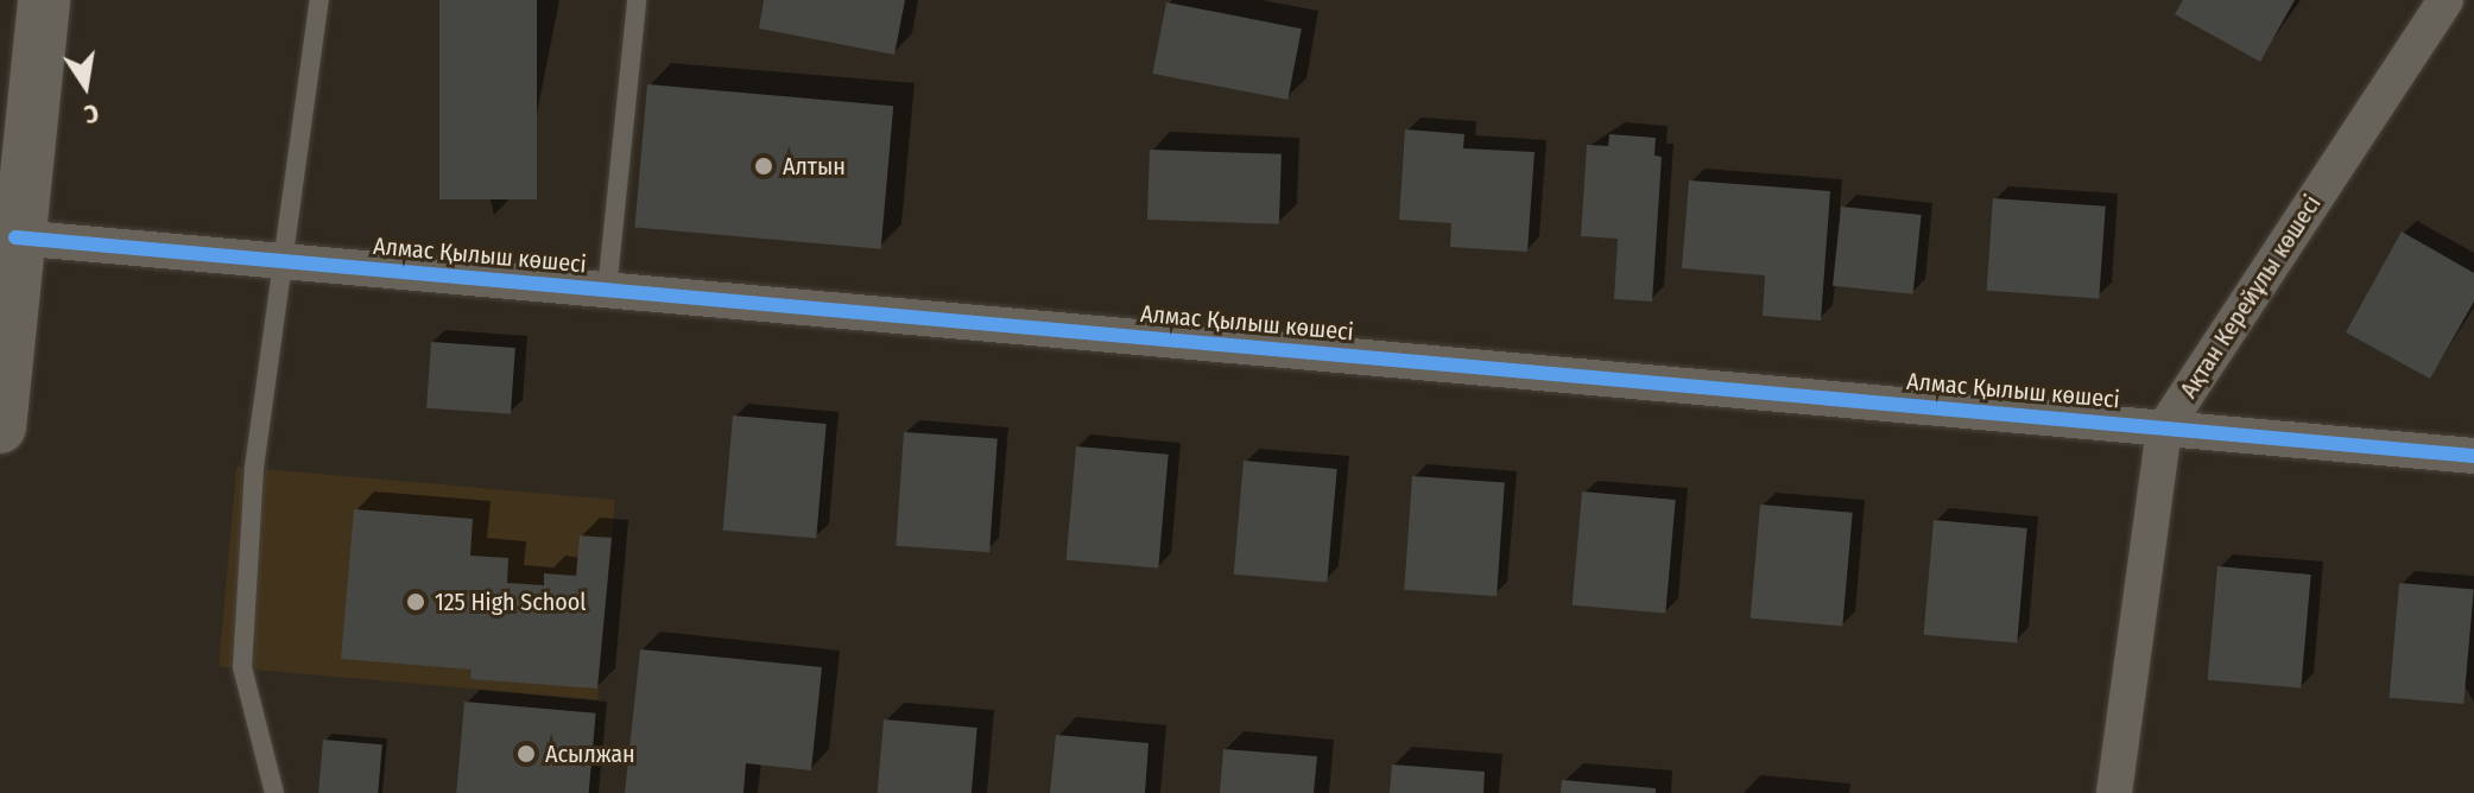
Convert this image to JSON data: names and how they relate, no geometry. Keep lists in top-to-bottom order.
{
  "streets": {
    "street": ["Алмас Қылыш көшесі", "Ақтан Керейұлы көшесі"]
  },
  "crossings": [
    ["Алмас Қылыш көшесі", "Ақтан Керейұлы көшесі"]
  ],
  "places": ["Алтын", "125 High School", "Асылжан"],
  "north": "bottom"
}
